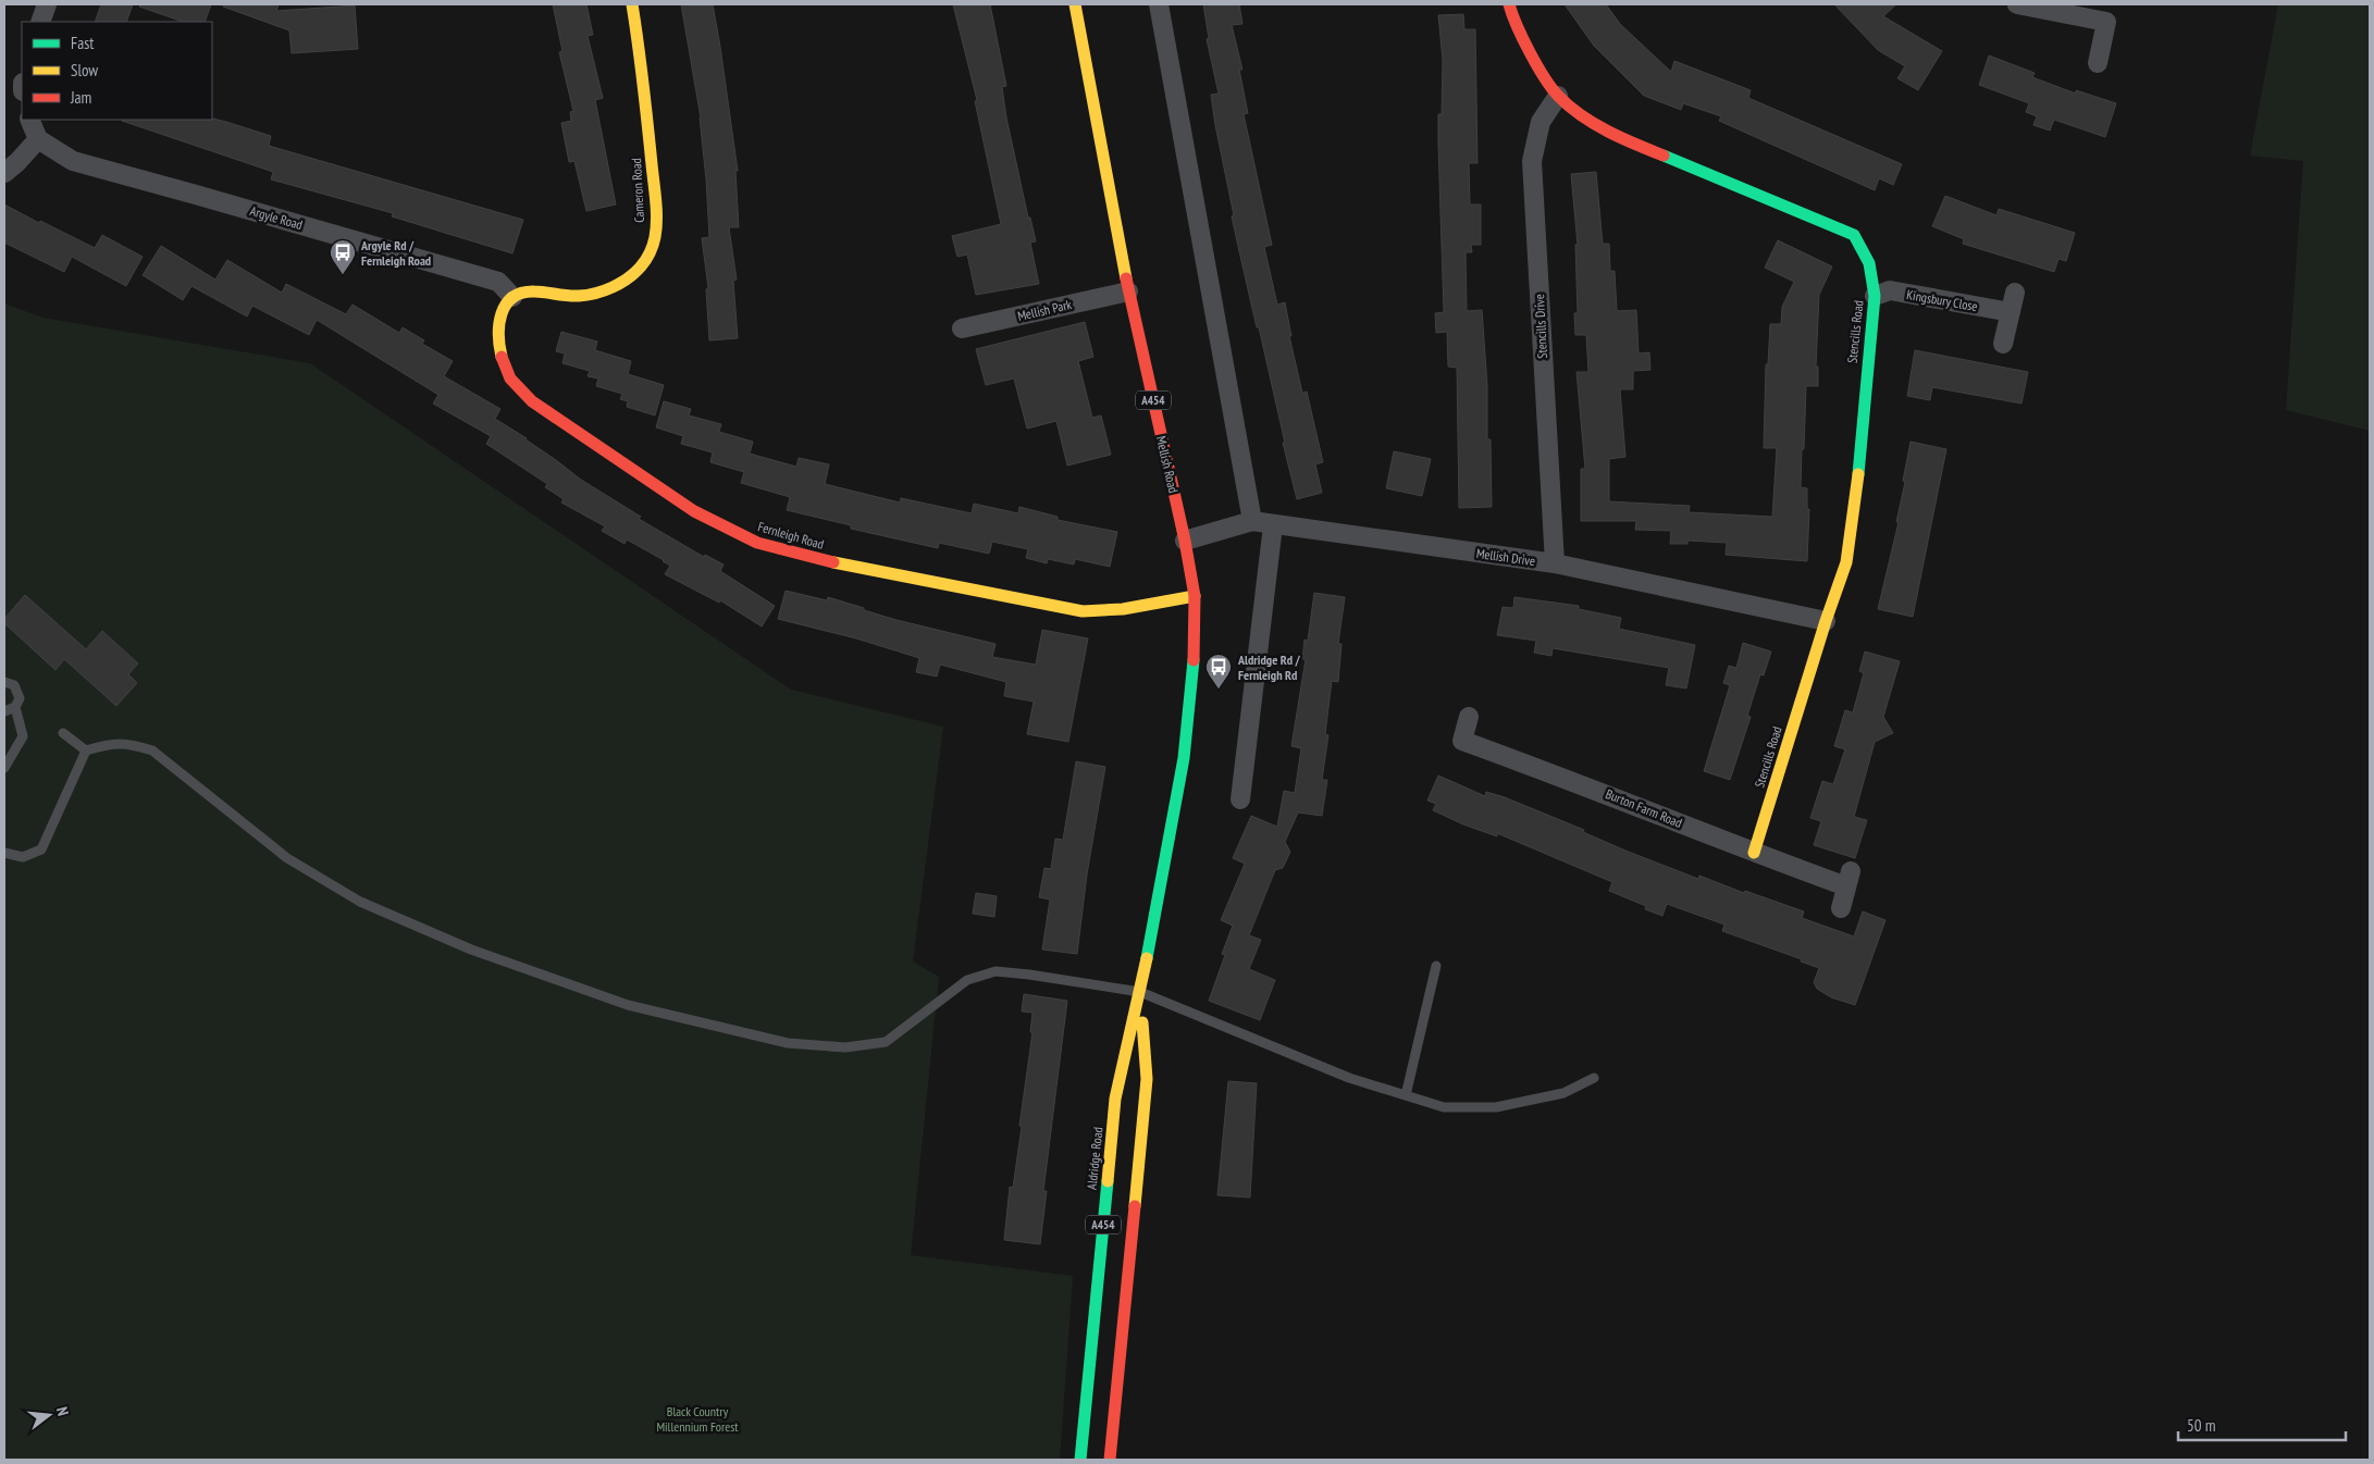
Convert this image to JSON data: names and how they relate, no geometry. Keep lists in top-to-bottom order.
{
  "streets": {
    "street": [
      "Cameron Road",
      "Argyle Road",
      "Kingsbury Close",
      "Mellish Park",
      "Stencills Drive",
      "Stencills Road",
      "A454",
      "Mellish Road",
      "Fernleigh Road",
      "Mellish Drive",
      "Burton Farm Road",
      "Aldridge Road"
    ]
  },
  "crossings": [
    ["Cameron Road", "Argyle Road"],
    ["Cameron Road", "Fernleigh Road"],
    ["Argyle Road", "Fernleigh Road"],
    ["Kingsbury Close", "Stencills Road"],
    ["Mellish Park", "Mellish Road"],
    ["Stencills Drive", "Stencills Road"],
    ["Stencills Drive", "Mellish Drive"],
    ["Stencills Road", "Mellish Drive"],
    ["Stencills Road", "Burton Farm Road"],
    ["Mellish Road", "Fernleigh Road"],
    ["Mellish Road", "Mellish Drive"],
    ["Mellish Road", "Aldridge Road"]
  ],
  "parks": ["Black Country Millennium Forest"],
  "places": {
    "bus stop": ["Argyle Rd / Fernleigh Road", "Aldridge Rd / Fernleigh Rd"]
  },
  "legend": ["Fast", "Slow", "Jam"],
  "scale_bar": "50 m",
  "north": "right"
}
